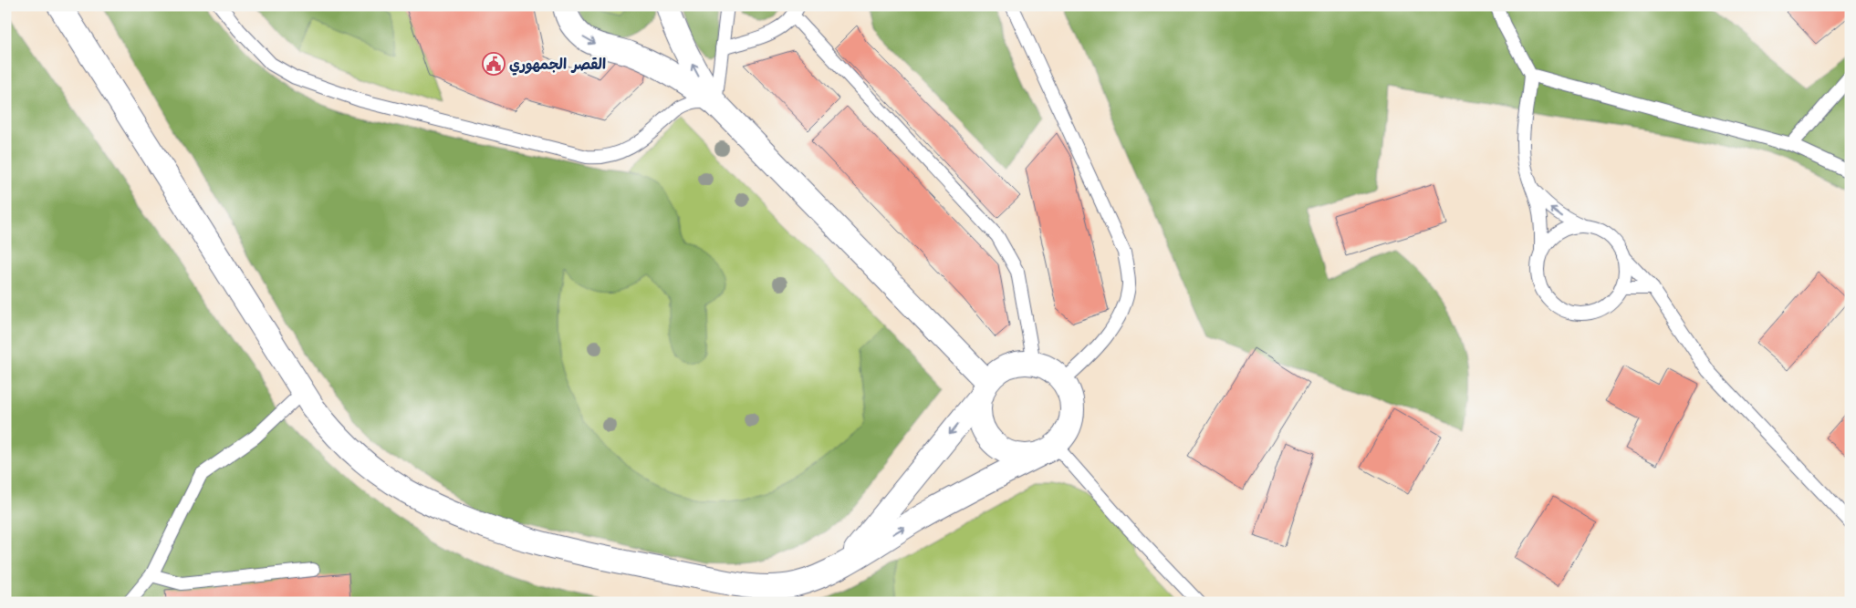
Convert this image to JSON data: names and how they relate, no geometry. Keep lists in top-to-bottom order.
{
  "places": {
    "public building": ["القصر الجمهوري"]
  }
}
